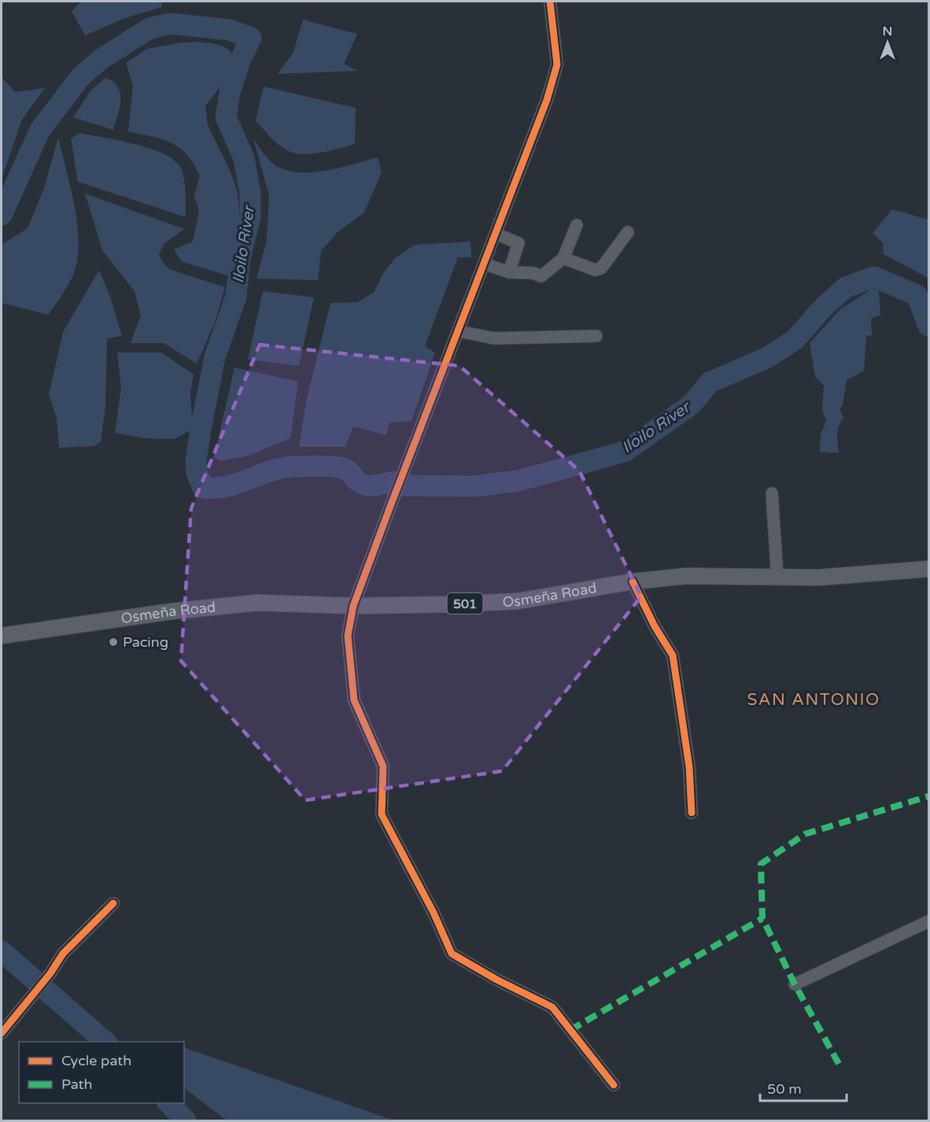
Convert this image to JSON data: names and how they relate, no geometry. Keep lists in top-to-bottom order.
{
  "streets": {
    "main road": ["Osmeña Road", "501"]
  },
  "districts": ["SAN ANTONIO"],
  "water": ["Iloilo River"],
  "places": ["Pacing"],
  "legend": ["Cycle path", "Path"],
  "scale_bar": "50 m",
  "north": "top"
}
